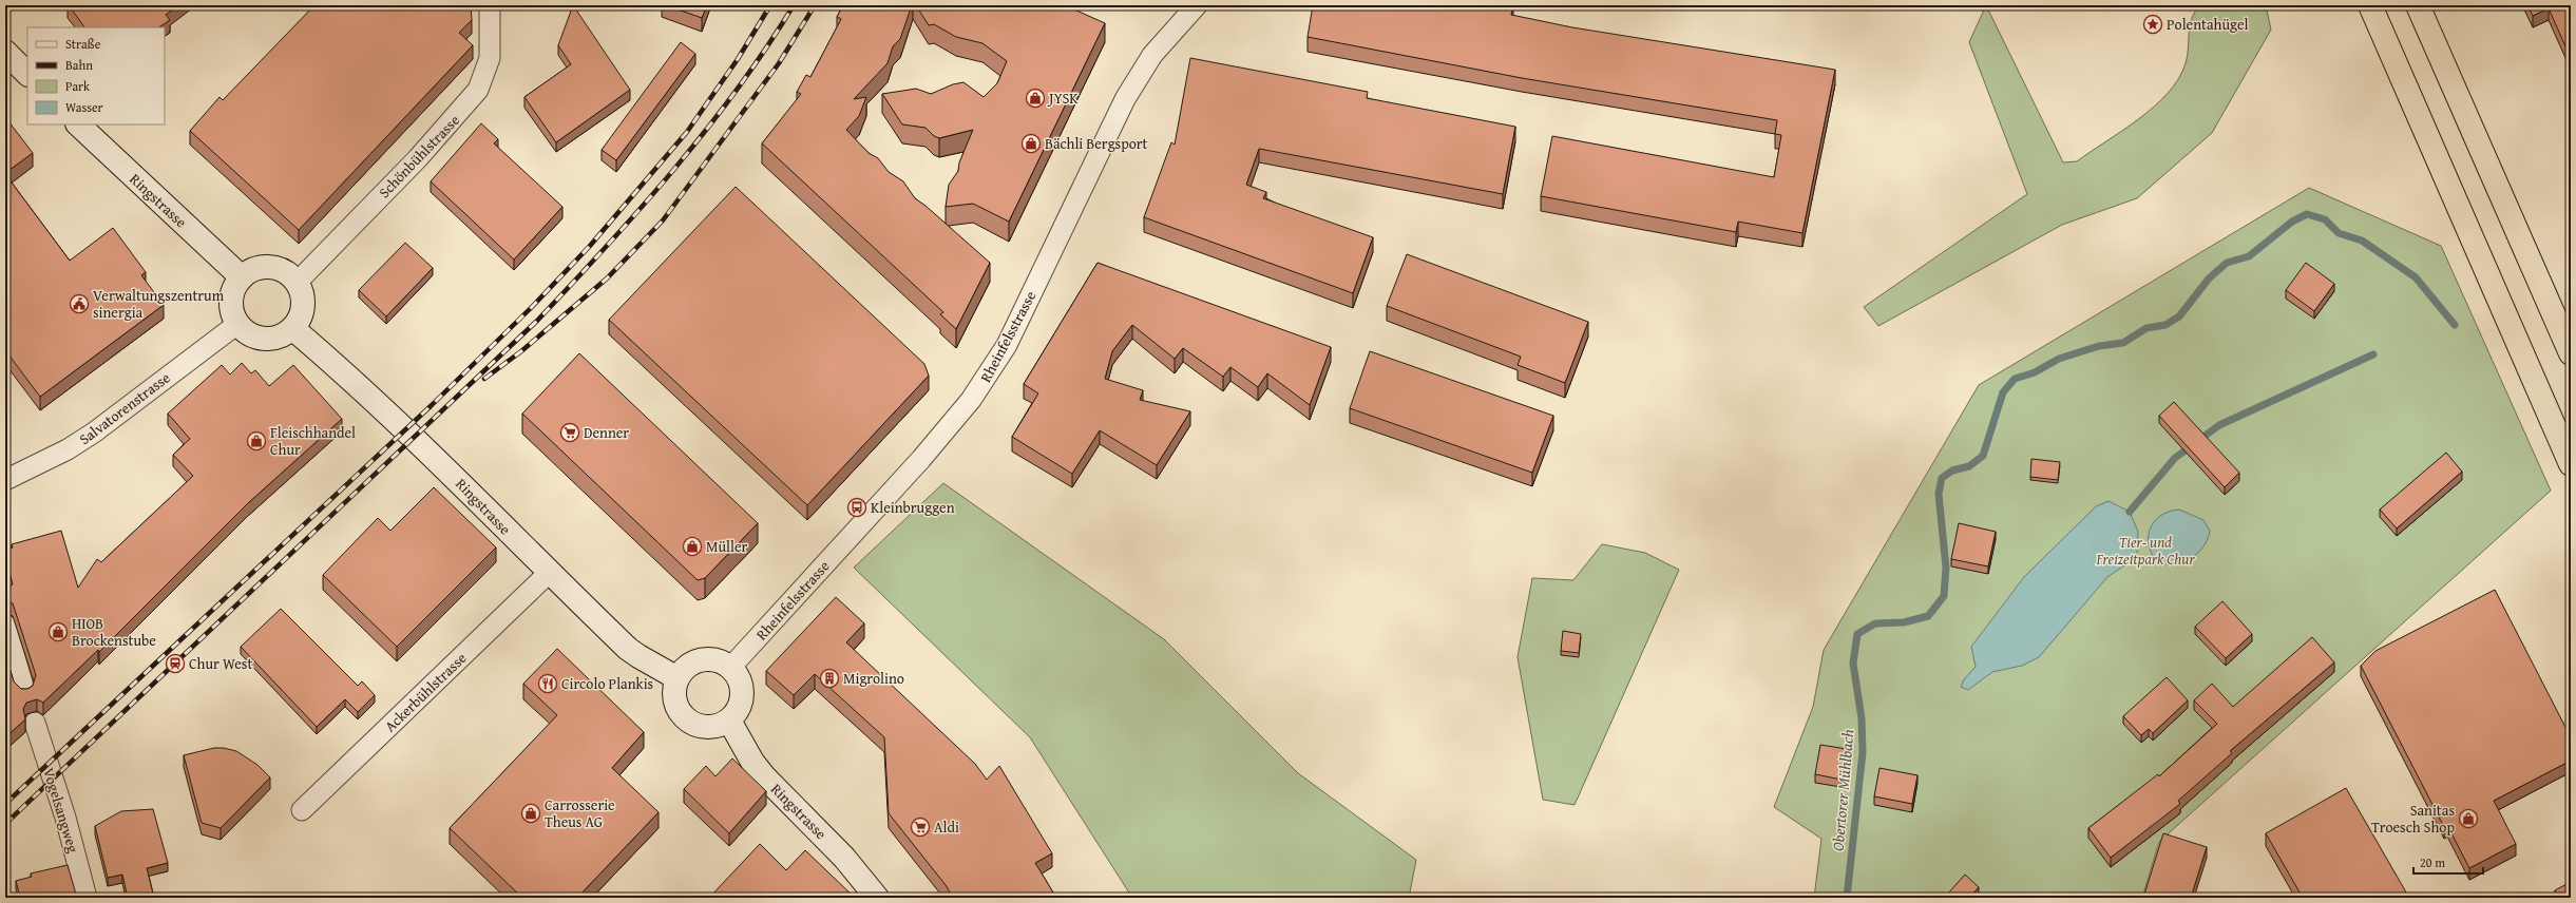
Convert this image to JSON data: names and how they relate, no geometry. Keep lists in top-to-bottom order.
{
  "streets": {
    "main road": ["Ringstrasse"],
    "street": [
      "Schönbühlstrasse",
      "Rheinfelsstrasse",
      "Salvatorenstrasse",
      "Ackerbühlstrasse",
      "Vogelsangweg"
    ]
  },
  "crossings": [
    ["Schönbühlstrasse", "Ringstrasse"],
    ["Schönbühlstrasse", "Salvatorenstrasse"],
    ["Ringstrasse", "Rheinfelsstrasse"],
    ["Ringstrasse", "Salvatorenstrasse"],
    ["Ringstrasse", "Ackerbühlstrasse"]
  ],
  "water": ["Obertorer Mühlbach"],
  "parks": ["Tier- und Freizeitpark Chur"],
  "places": {
    "place": ["Polentahügel"],
    "shop": [
      "JYSK",
      "Bächli Bergsport",
      "Fleischhandel Chur",
      "Müller",
      "HIOB Brockenstube",
      "Carrosserie Theus AG",
      "Sanitas Troesch Shop"
    ],
    "public building": ["Verwaltungszentrum sinergia"],
    "supermarket": ["Denner", "Aldi"],
    "bus stop": ["Kleinbruggen"],
    "station": ["Chur West"],
    "building": ["Migrolino"],
    "restaurant": ["Circolo Plankis"]
  },
  "legend": [
    "Straße",
    "Bahn",
    "Park",
    "Wasser"
  ],
  "scale_bar": "20 m"
}
